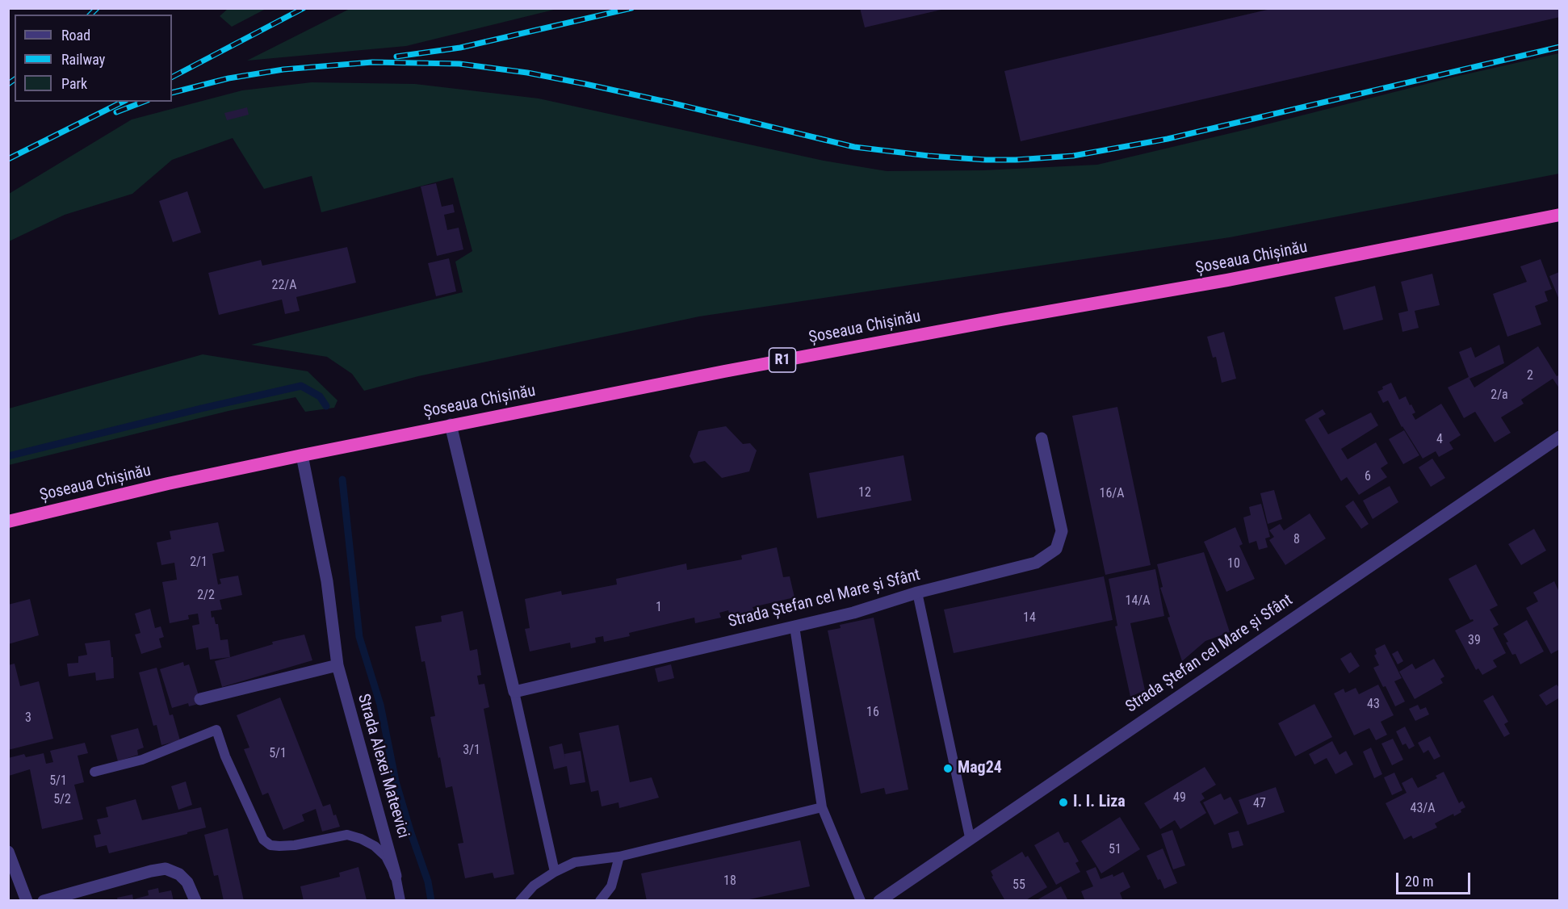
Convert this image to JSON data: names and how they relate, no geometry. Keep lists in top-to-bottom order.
{
  "streets": {
    "highway": ["Șoseaua Chișinău", "R1"],
    "street": ["Strada Ștefan cel Mare și Sfânt", "Strada Alexei Mateevici"]
  },
  "crossings": [
    ["Șoseaua Chișinău", "Strada Alexei Mateevici"]
  ],
  "places": ["Mag24", "I. I. Liza"],
  "house_numbers": [
    "22/A",
    "2",
    "2/a",
    "4",
    "6",
    "12",
    "16/A",
    "8",
    "2/1",
    "10",
    "2/2",
    "14/A",
    "1",
    "14",
    "39",
    "43",
    "16",
    "3",
    "3/1",
    "5/1",
    "5/1",
    "49",
    "5/2",
    "47",
    "43/A",
    "51",
    "18",
    "55"
  ],
  "legend": ["Road", "Railway", "Park"],
  "scale_bar": "20 m"
}
